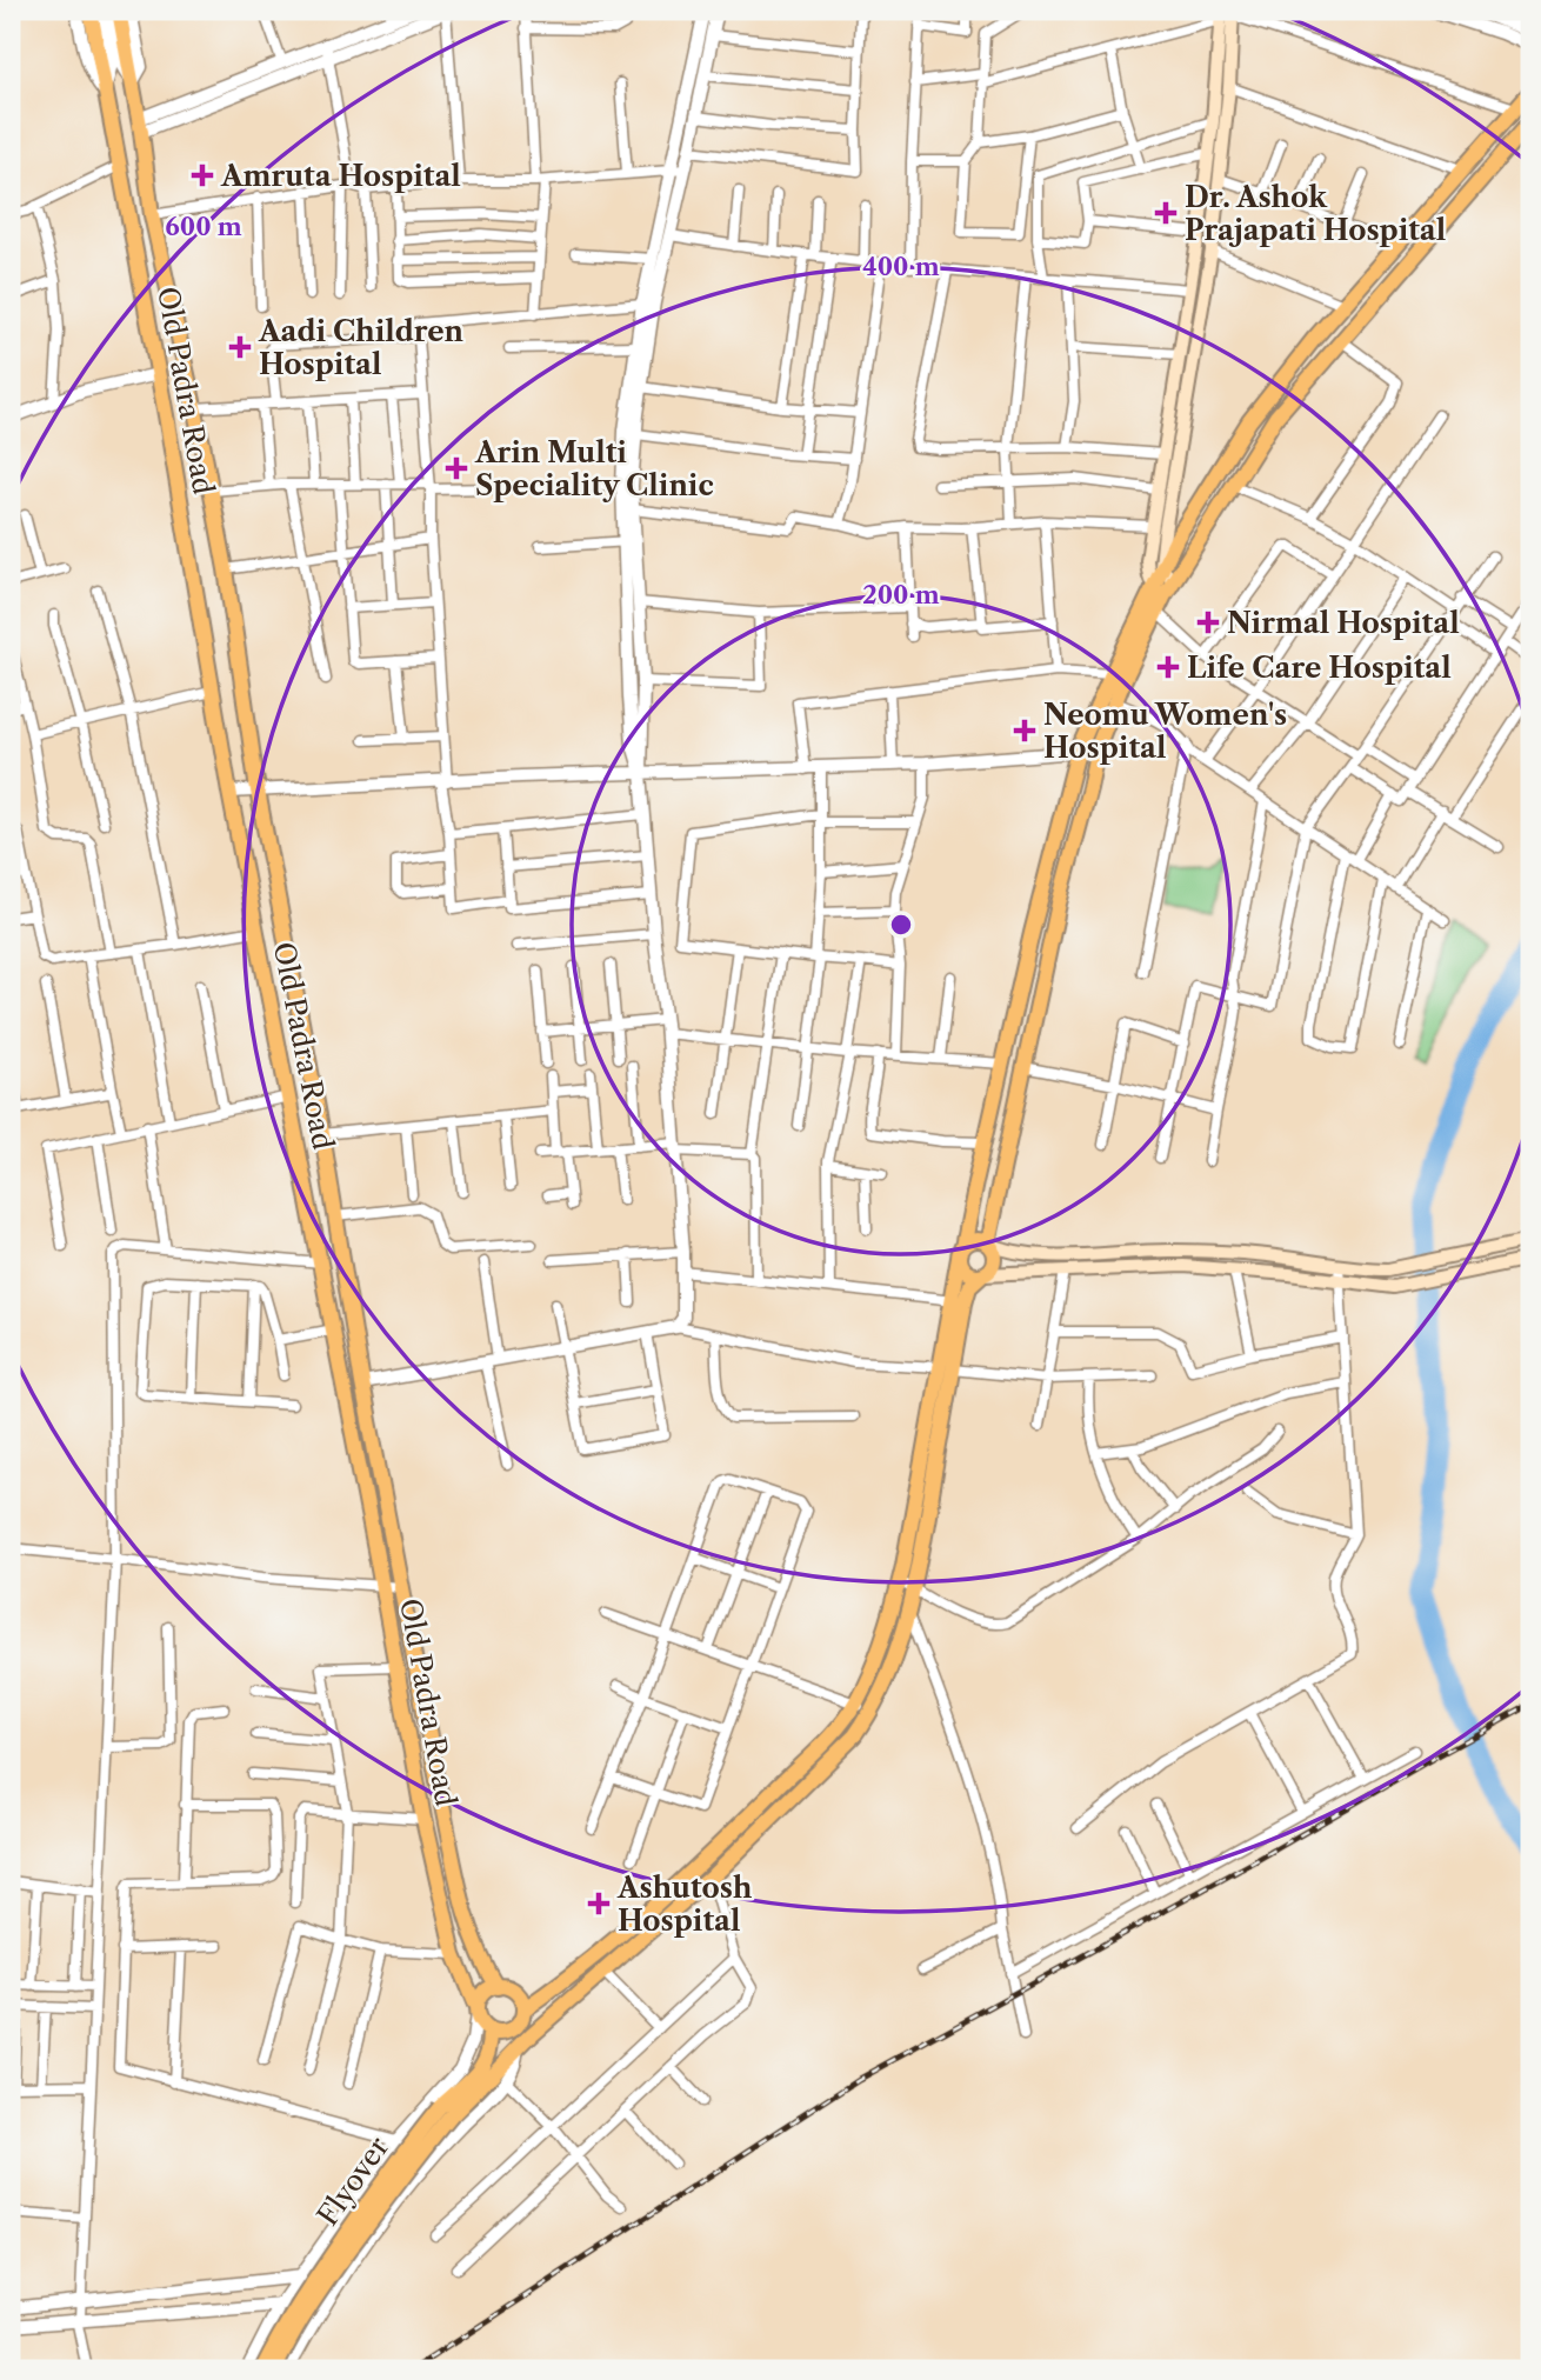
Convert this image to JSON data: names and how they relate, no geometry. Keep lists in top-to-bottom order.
{
  "streets": {
    "main road": ["Old Padra Road", "Flyover"]
  },
  "crossings": [
    ["Old Padra Road", "Flyover"]
  ],
  "places": {
    "health": [
      "Amruta Hospital",
      "Dr. Ashok Prajapati Hospital",
      "Aadi Children Hospital",
      "Arin Multi Speciality Clinic",
      "Nirmal Hospital",
      "Life Care Hospital",
      "Neomu Women's Hospital",
      "Ashutosh Hospital"
    ]
  },
  "rings": ["600 m", "400 m", "200 m"]
}
